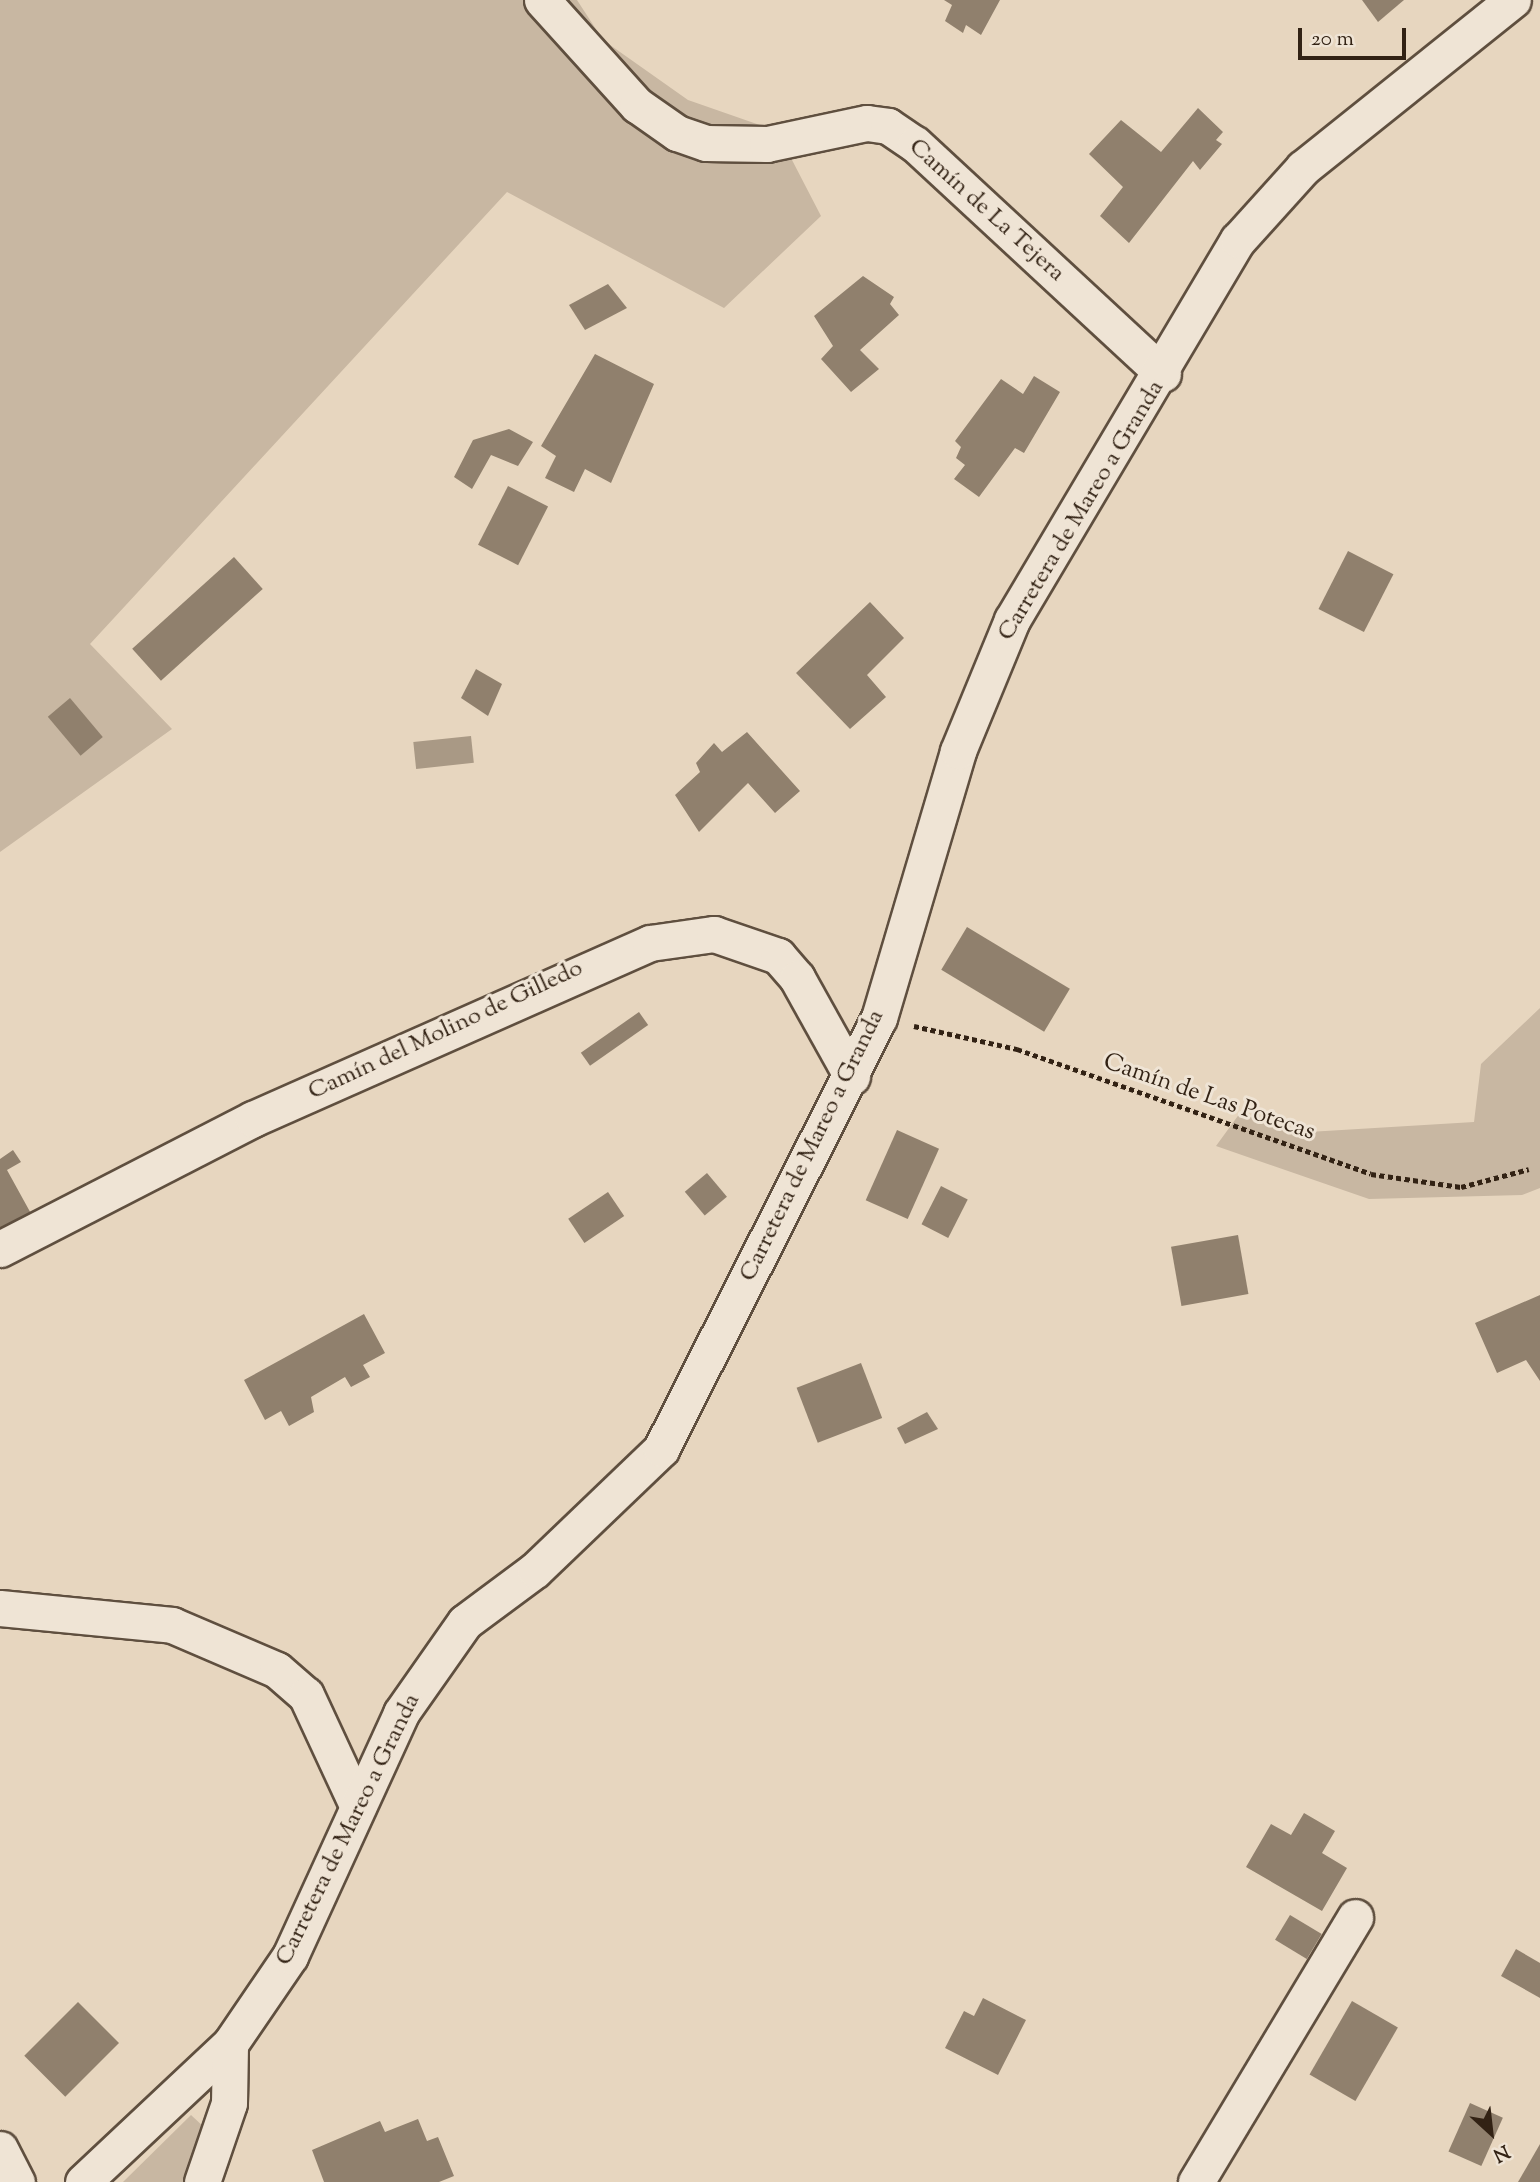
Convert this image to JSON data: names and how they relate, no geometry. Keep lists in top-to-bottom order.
{
  "streets": {
    "street": ["Camín de La Tejera", "Carretera de Mareo a Granda", "Camín del Molino de Gilledo"],
    "path": ["Camín de Las Potecas"]
  },
  "crossings": [
    ["Camín de La Tejera", "Carretera de Mareo a Granda"],
    ["Carretera de Mareo a Granda", "Camín del Molino de Gilledo"],
    ["Carretera de Mareo a Granda", "Camín de Las Potecas"]
  ],
  "scale_bar": "20 m",
  "north": "bottom right"
}
